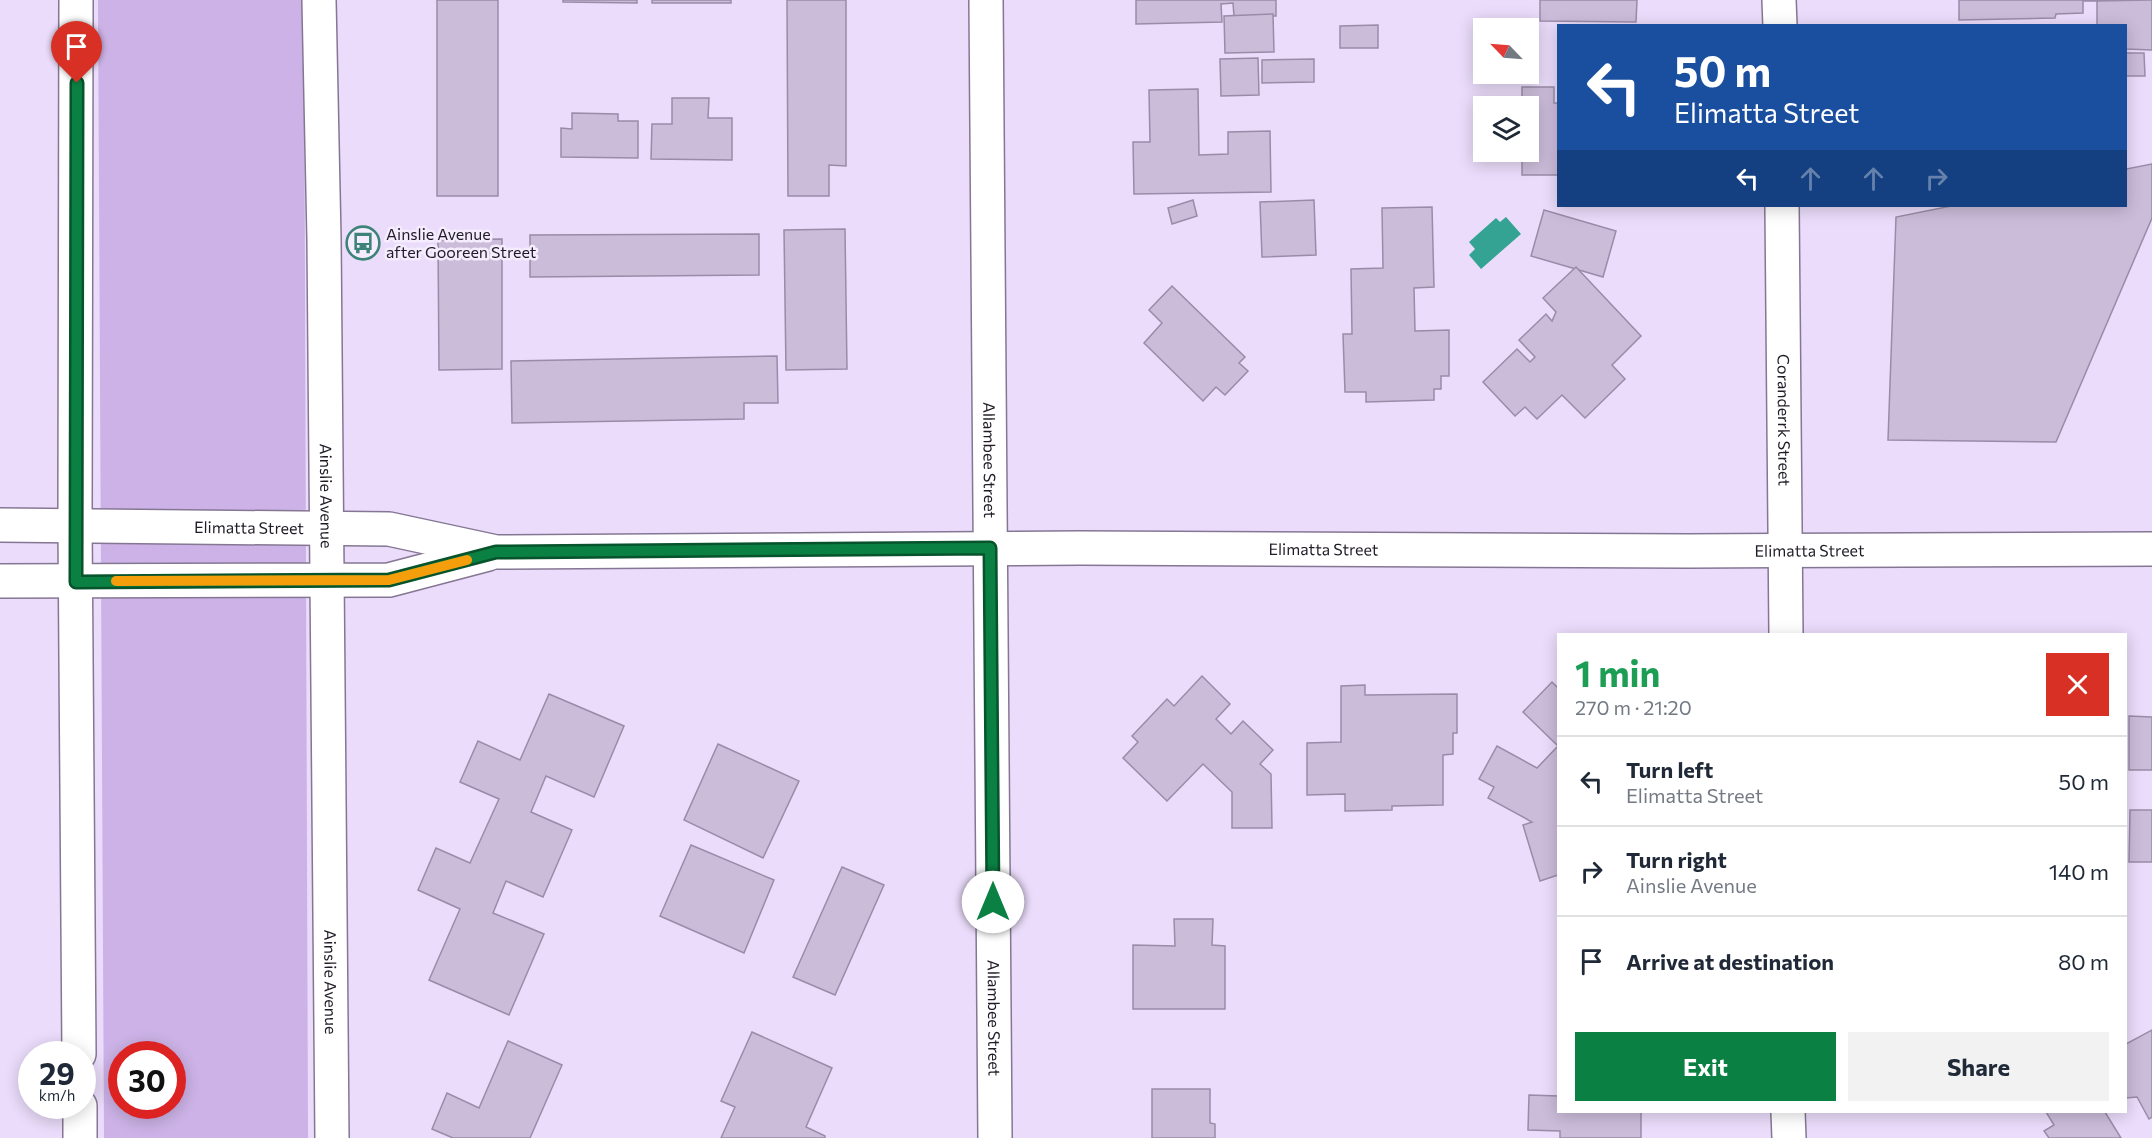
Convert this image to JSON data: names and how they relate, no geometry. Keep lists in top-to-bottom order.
{
  "streets": {
    "street": [
      "Coranderrk Street",
      "Allambee Street",
      "Ainslie Avenue",
      "Elimatta Street"
    ]
  },
  "crossings": [
    ["Coranderrk Street", "Elimatta Street"],
    ["Allambee Street", "Elimatta Street"],
    ["Ainslie Avenue", "Elimatta Street"]
  ],
  "places": {
    "bus stop": ["Ainslie Avenue after Gooreen Street"]
  },
  "north": "top left",
  "page": {
    "turn": ["50 m", "Elimatta Street"],
    "heading": ["1 min", "270 m · 21:20"],
    "list": [
      {
        "name": "Turn left",
        "note": "Elimatta Street",
        "value": "50 m"
      },
      {
        "name": "Turn right",
        "note": "Ainslie Avenue",
        "value": "140 m"
      },
      {
        "name": "Arrive at destination",
        "value": "80 m"
      }
    ],
    "buttons": ["Exit", "Share"],
    "speed": "29 km/h",
    "limit": "30"
  }
}
